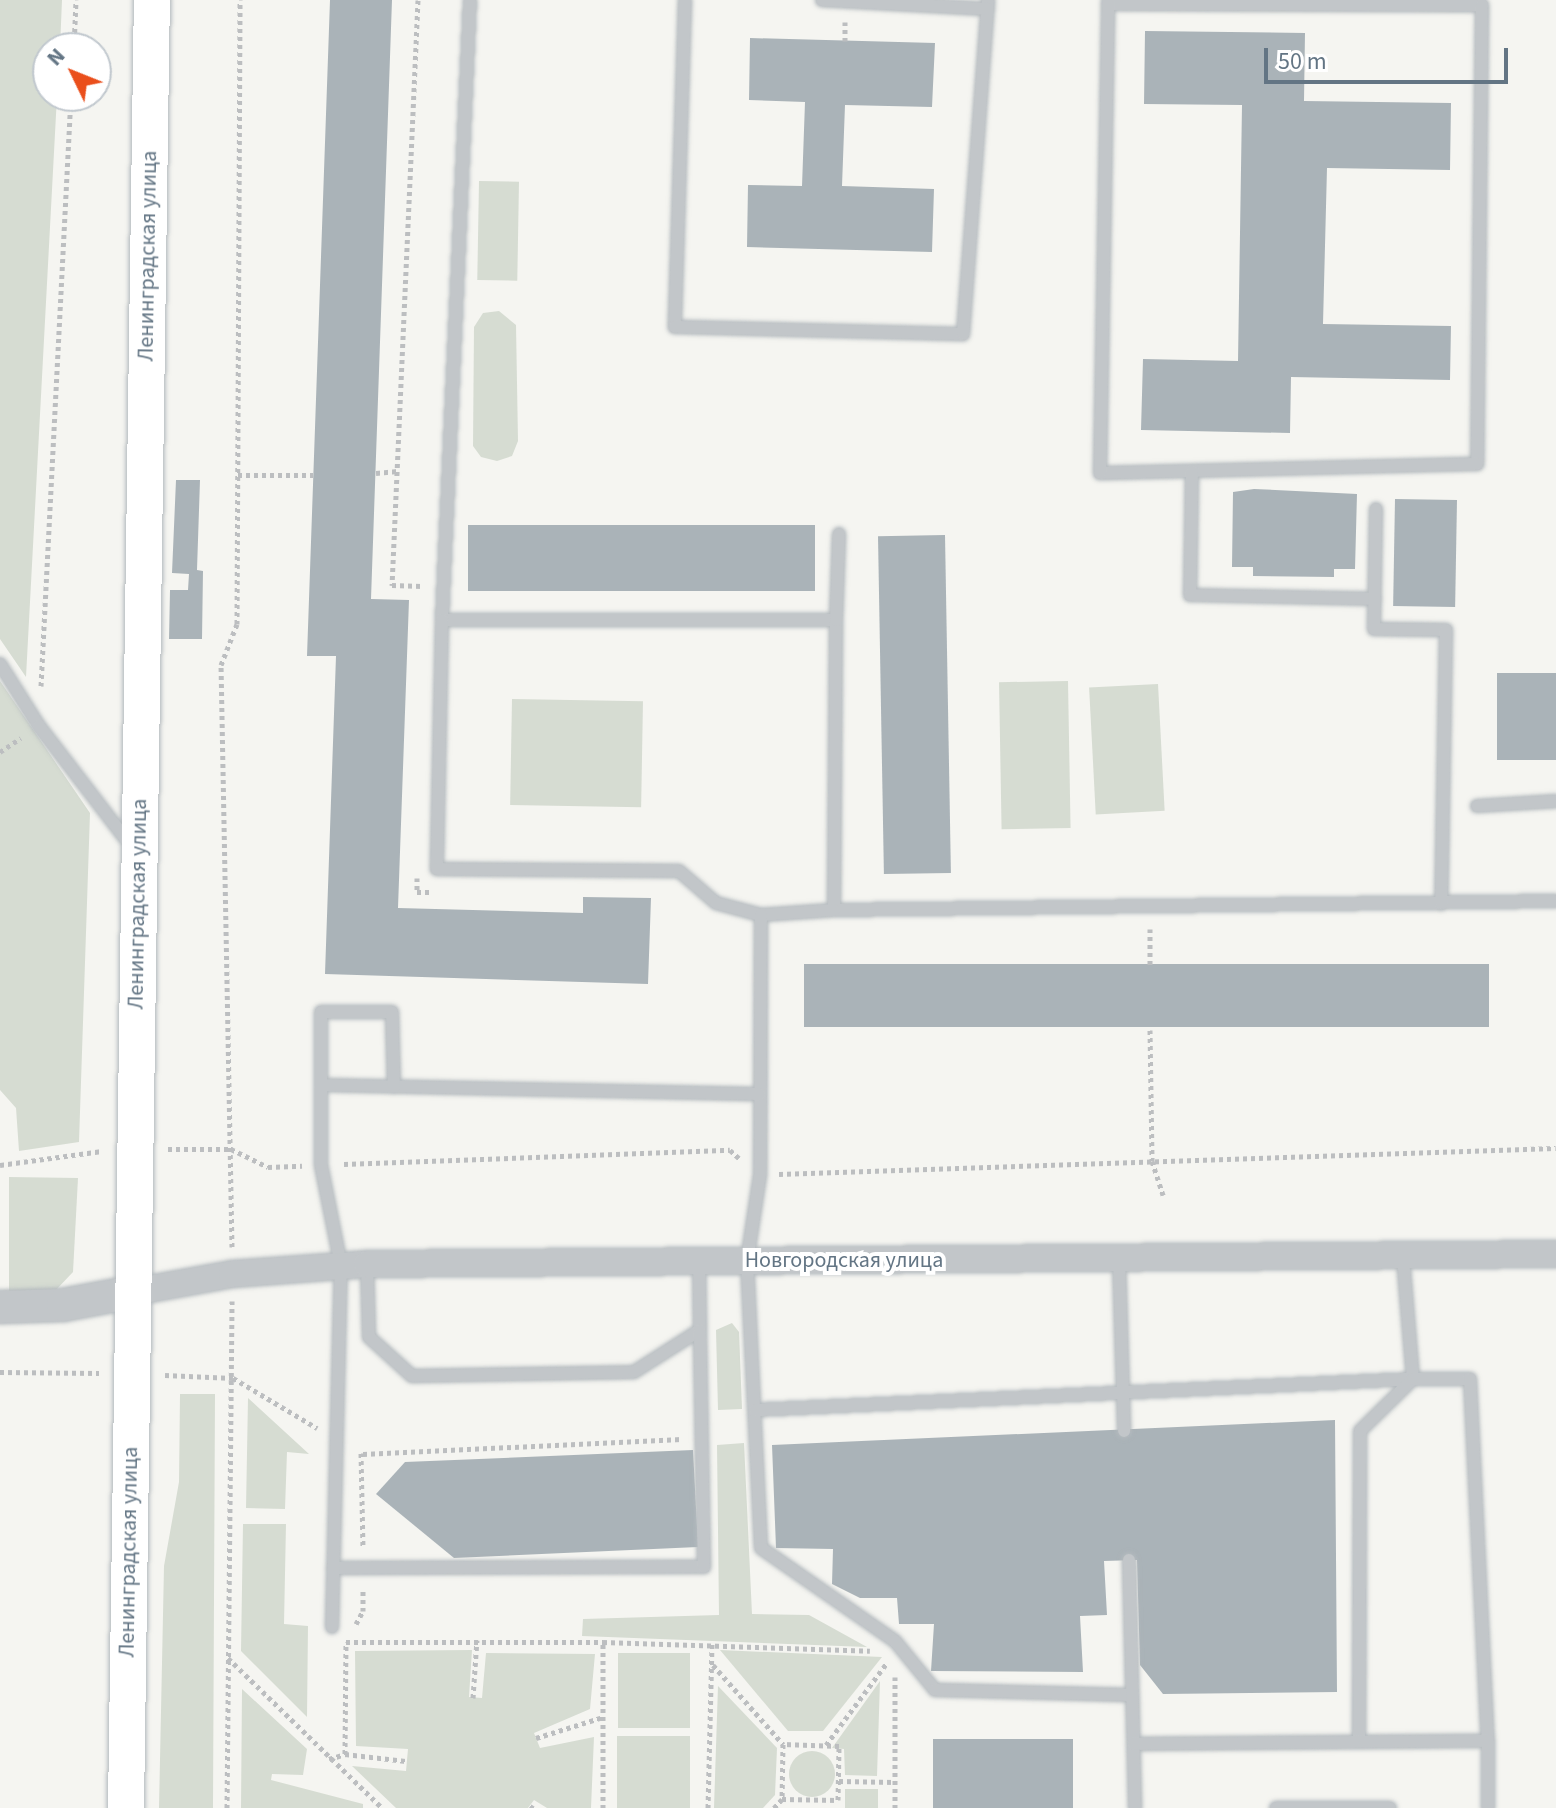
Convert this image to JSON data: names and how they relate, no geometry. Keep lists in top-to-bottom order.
{
  "streets": {
    "main road": ["Ленинградская улица"],
    "street": ["Новгородская улица"]
  },
  "crossings": [
    ["Ленинградская улица", "Новгородская улица"]
  ],
  "scale_bar": "50 m",
  "north": "top left"
}
